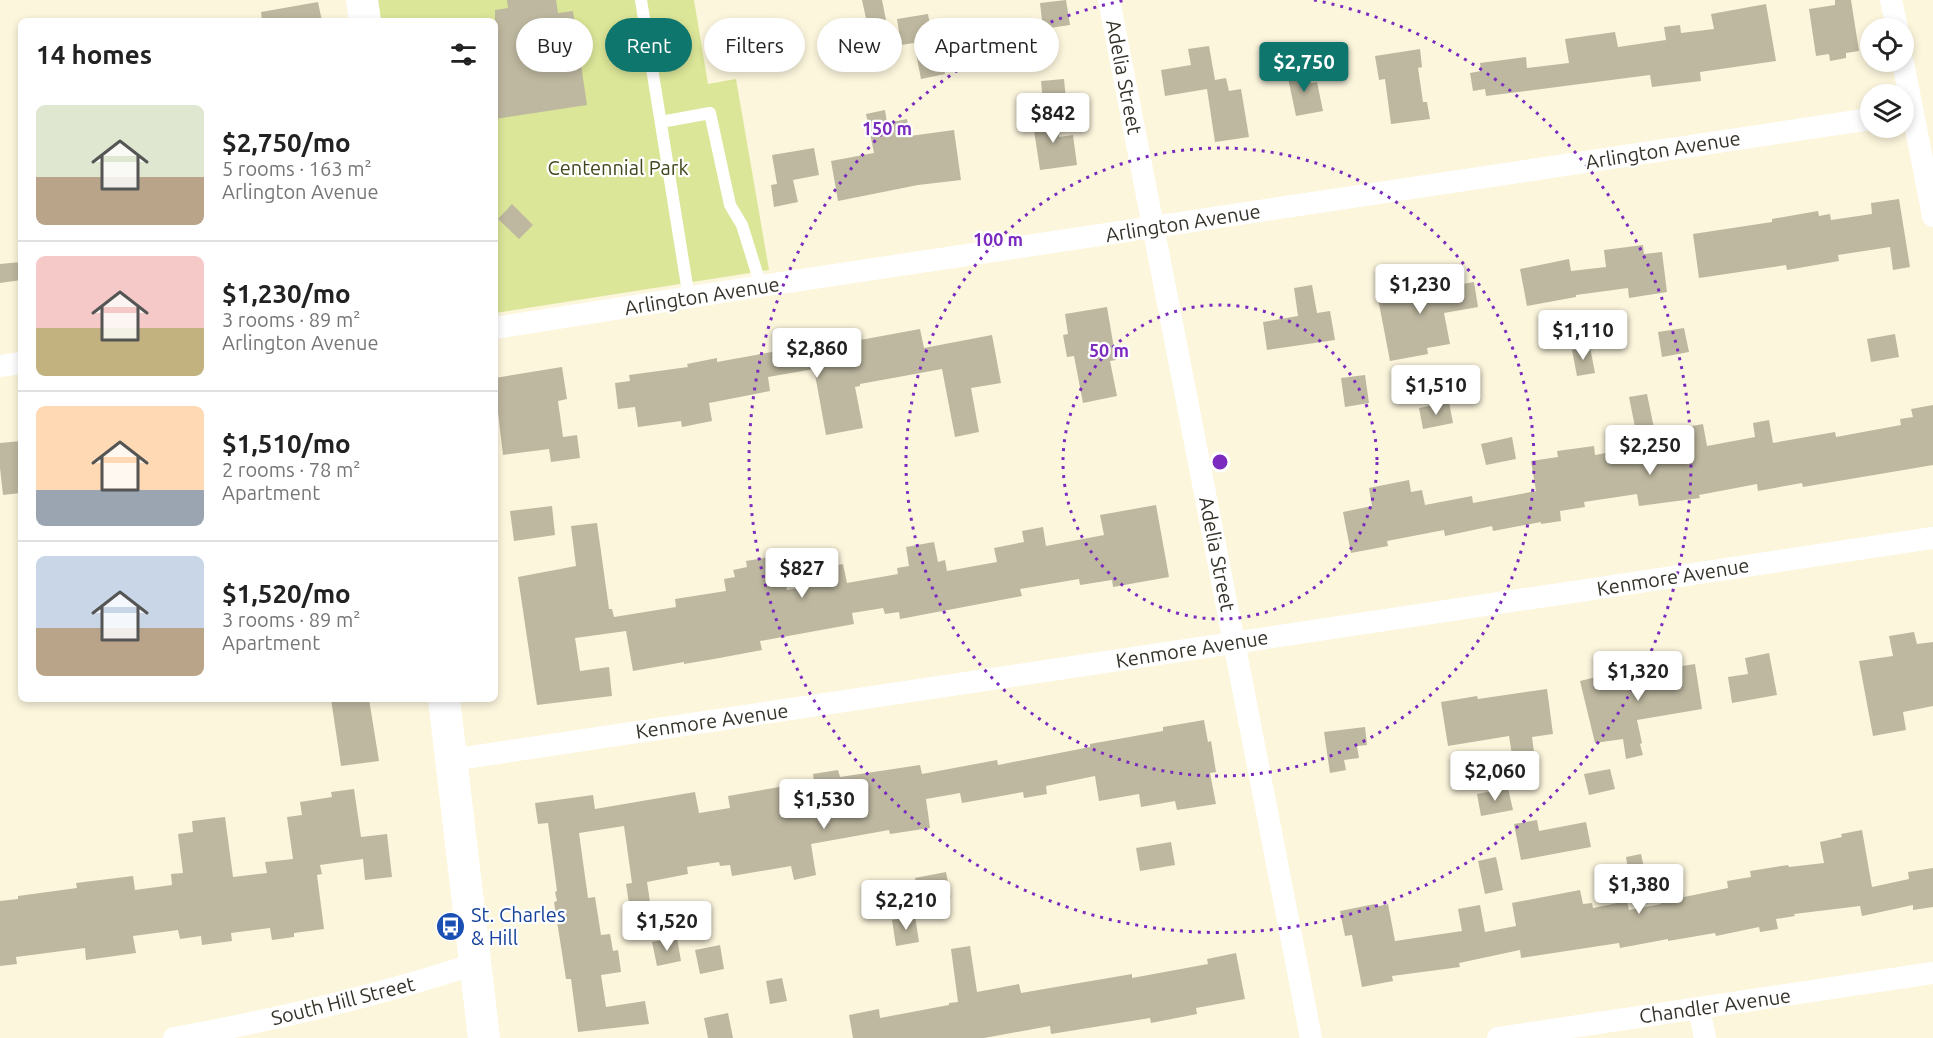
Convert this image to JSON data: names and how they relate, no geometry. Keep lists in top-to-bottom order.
{
  "streets": {
    "street": [
      "Adelia Street",
      "Arlington Avenue",
      "Kenmore Avenue",
      "South Hill Street",
      "Chandler Avenue"
    ]
  },
  "crossings": [
    ["Adelia Street", "Arlington Avenue"],
    ["Adelia Street", "Kenmore Avenue"]
  ],
  "parks": ["Centennial Park"],
  "places": {
    "bus stop": ["St. Charles & Hill"]
  },
  "page": {
    "chip": [
      "Buy",
      "Rent",
      "Filters",
      "New",
      "Apartment"
    ],
    "heading": "14 homes",
    "price": [
      "$2,750",
      "$842",
      "$1,230",
      "$1,110",
      "$2,860",
      "$1,510",
      "$2,250",
      "$827",
      "$1,320",
      "$2,060",
      "$1,530",
      "$1,380",
      "$2,210",
      "$1,520"
    ],
    "list": [
      {
        "name": "$2,750/mo",
        "note": "5 rooms · 163 m² · Arlington Avenue"
      },
      {
        "name": "$1,230/mo",
        "note": "3 rooms · 89 m² · Arlington Avenue"
      },
      {
        "name": "$1,510/mo",
        "note": "2 rooms · 78 m² · Apartment"
      },
      {
        "name": "$1,520/mo",
        "note": "3 rooms · 89 m² · Apartment"
      }
    ]
  },
  "rings": ["150 m", "100 m", "50 m"]
}
